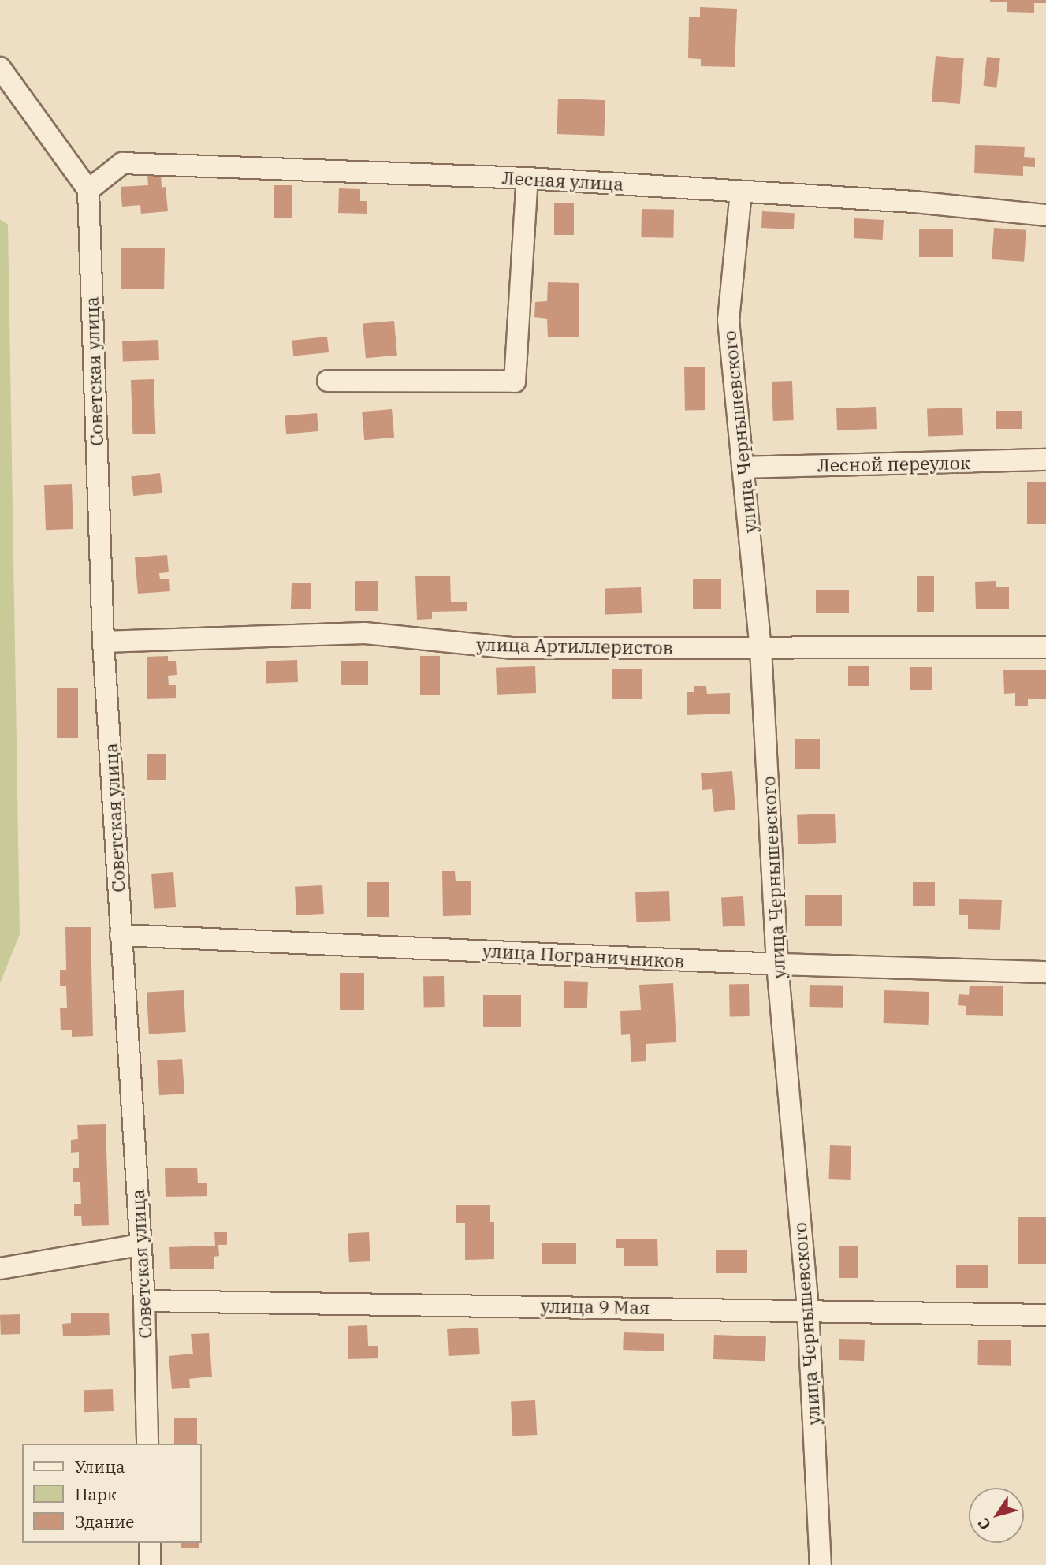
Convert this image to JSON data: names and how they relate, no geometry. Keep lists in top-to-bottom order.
{
  "streets": {
    "street": [
      "Лесная улица",
      "Советская улица",
      "улица Чернышевского",
      "Лесной переулок",
      "улица Артиллеристов",
      "улица Пограничников",
      "улица 9 Мая"
    ]
  },
  "crossings": [
    ["Лесная улица", "Советская улица"],
    ["Лесная улица", "улица Чернышевского"],
    ["Советская улица", "улица Артиллеристов"],
    ["Советская улица", "улица Пограничников"],
    ["Советская улица", "улица 9 Мая"],
    ["улица Чернышевского", "Лесной переулок"],
    ["улица Чернышевского", "улица Артиллеристов"],
    ["улица Чернышевского", "улица Пограничников"],
    ["улица Чернышевского", "улица 9 Мая"]
  ],
  "legend": ["Улица", "Парк", "Здание"],
  "north": "bottom left"
}
